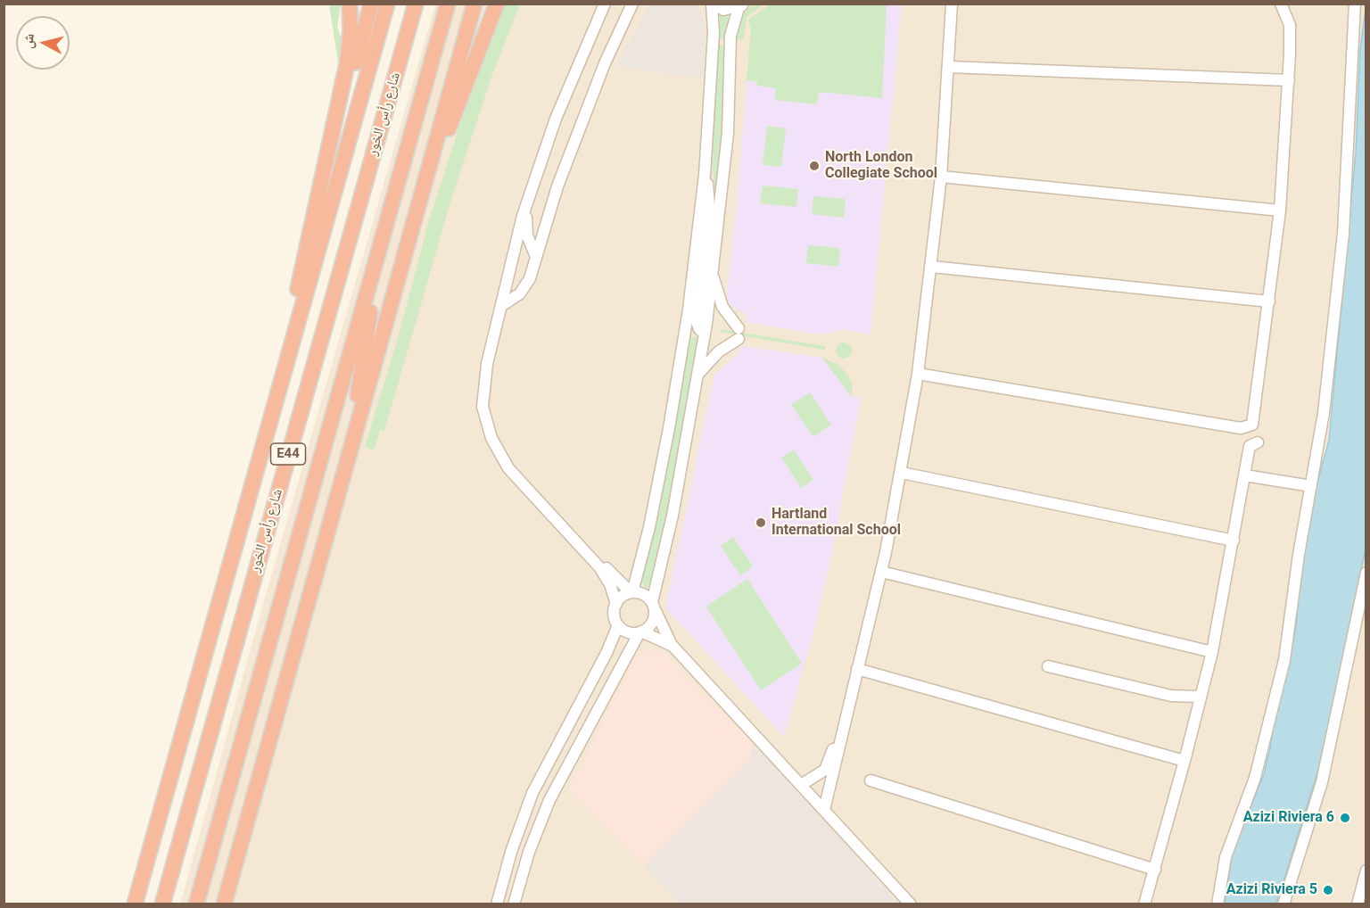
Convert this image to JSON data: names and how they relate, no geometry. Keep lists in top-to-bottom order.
{
  "streets": {
    "highway": ["شارع رأس الخور", "E44"]
  },
  "places": [
    "North London Collegiate School",
    "Hartland International School",
    "Azizi Riviera 6",
    "Azizi Riviera 5"
  ],
  "north": "left"
}
